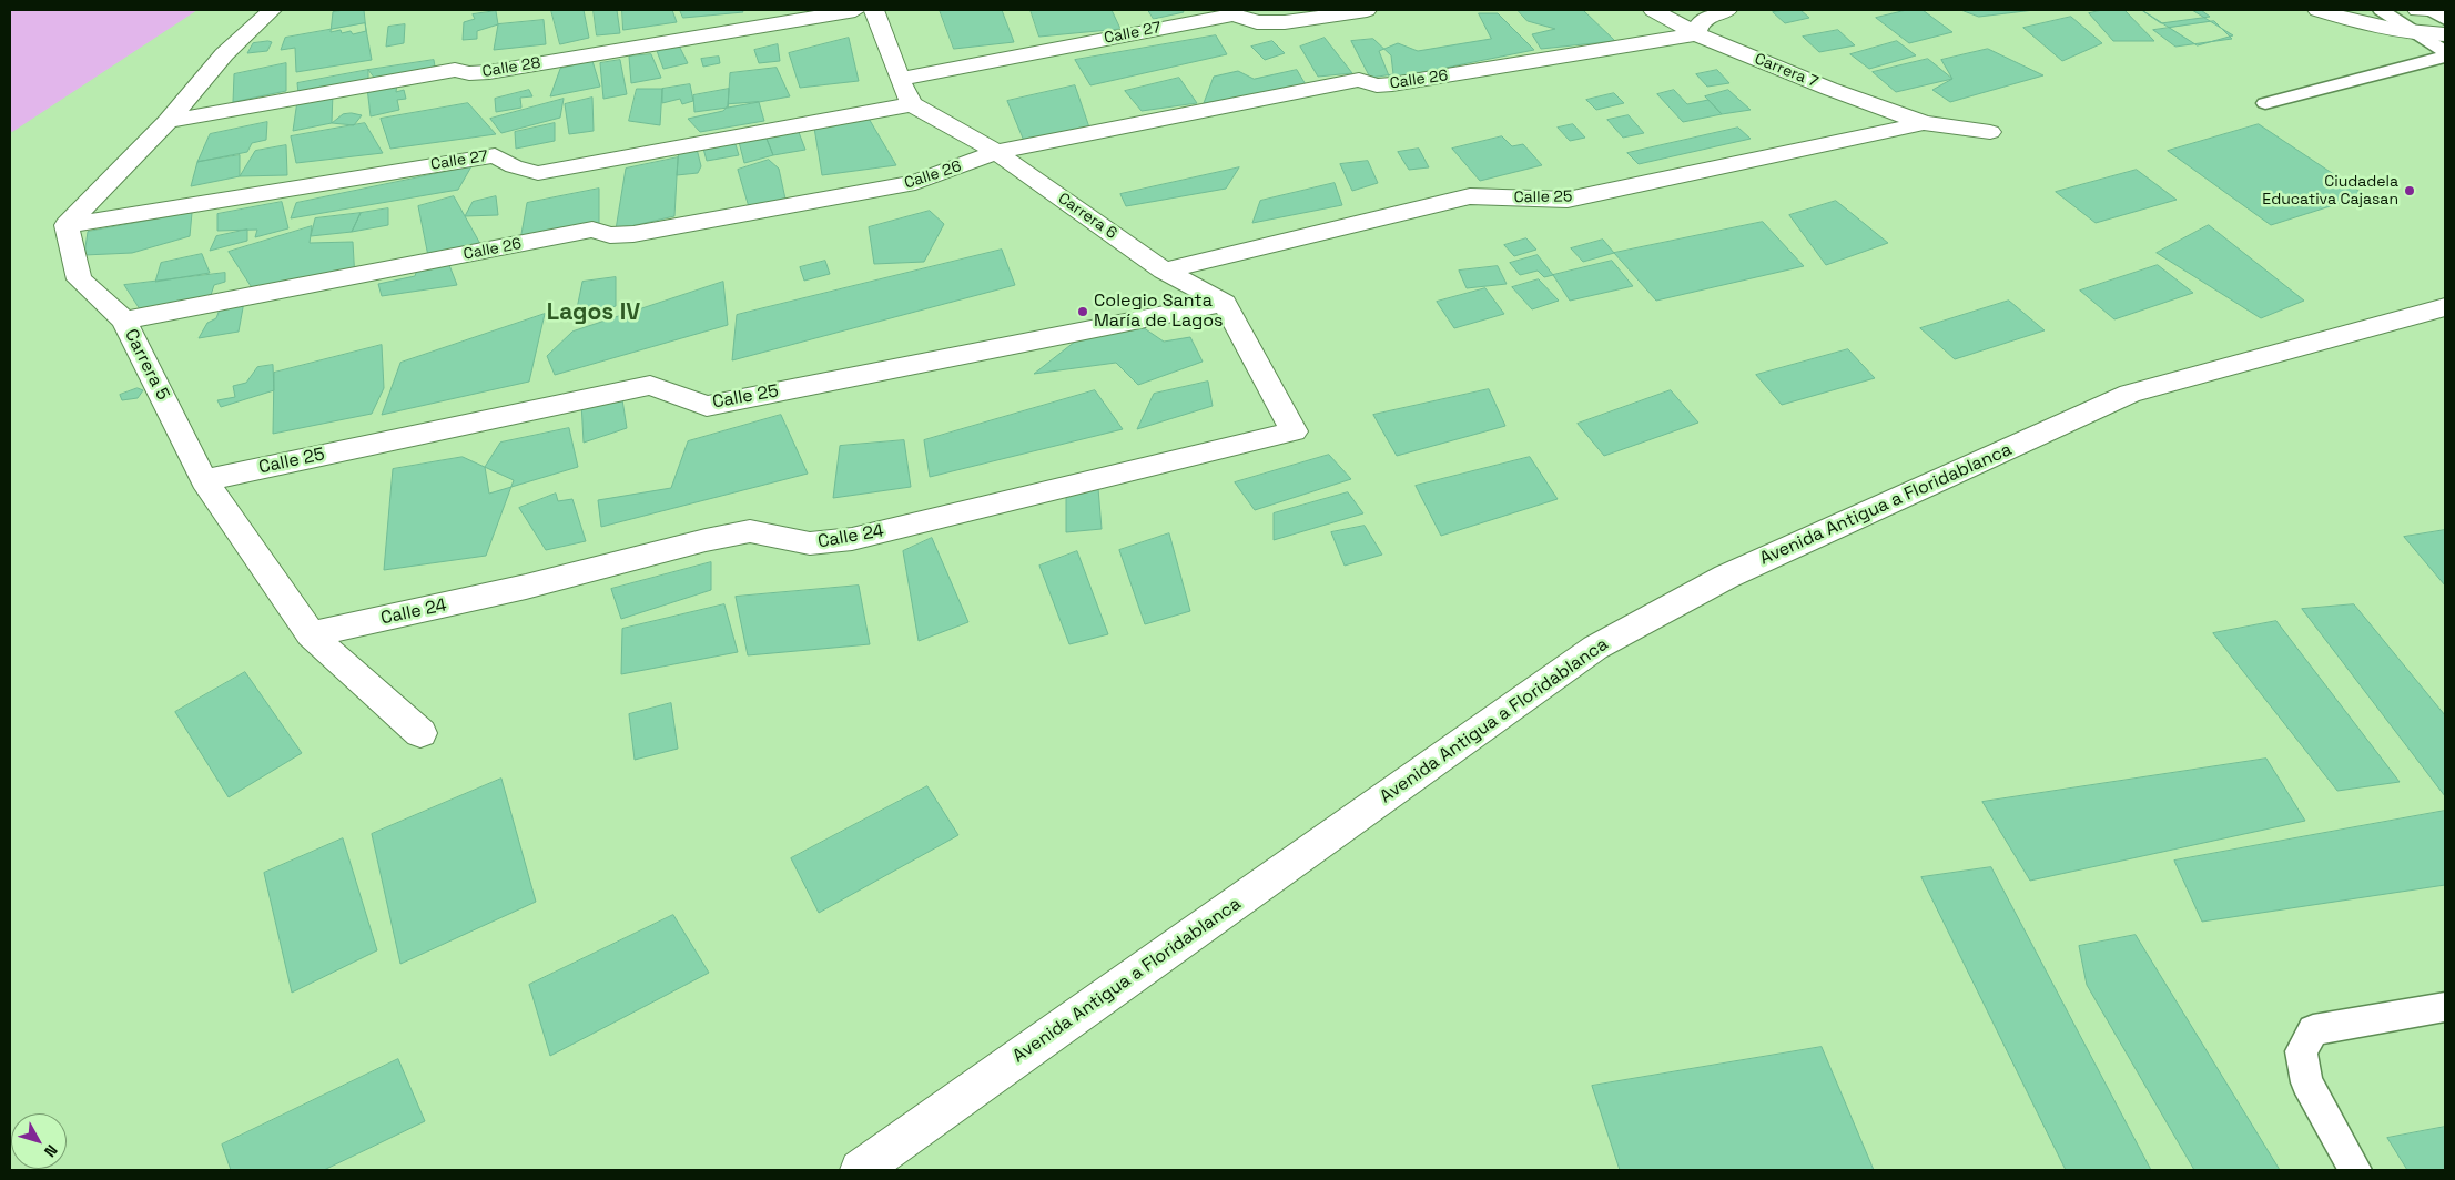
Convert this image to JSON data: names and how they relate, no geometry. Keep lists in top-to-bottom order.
{
  "streets": {
    "street": [
      "Calle 27",
      "Calle 28",
      "Carrera 7",
      "Calle 26",
      "Calle 25",
      "Carrera 6",
      "Carrera 5",
      "Avenida Antigua a Floridablanca",
      "Calle 24"
    ]
  },
  "crossings": [
    ["Calle 27", "Carrera 6"],
    ["Calle 27", "Carrera 5"],
    ["Carrera 7", "Calle 26"],
    ["Carrera 7", "Calle 25"],
    ["Calle 26", "Carrera 6"],
    ["Calle 26", "Carrera 5"],
    ["Calle 25", "Carrera 6"],
    ["Calle 25", "Carrera 5"],
    ["Calle 25", "Calle 24"],
    ["Carrera 6", "Calle 24"],
    ["Carrera 5", "Calle 24"]
  ],
  "districts": ["Lagos IV"],
  "places": ["Ciudadela Educativa Cajasan", "Colegio Santa María de Lagos"],
  "north": "bottom right"
}
